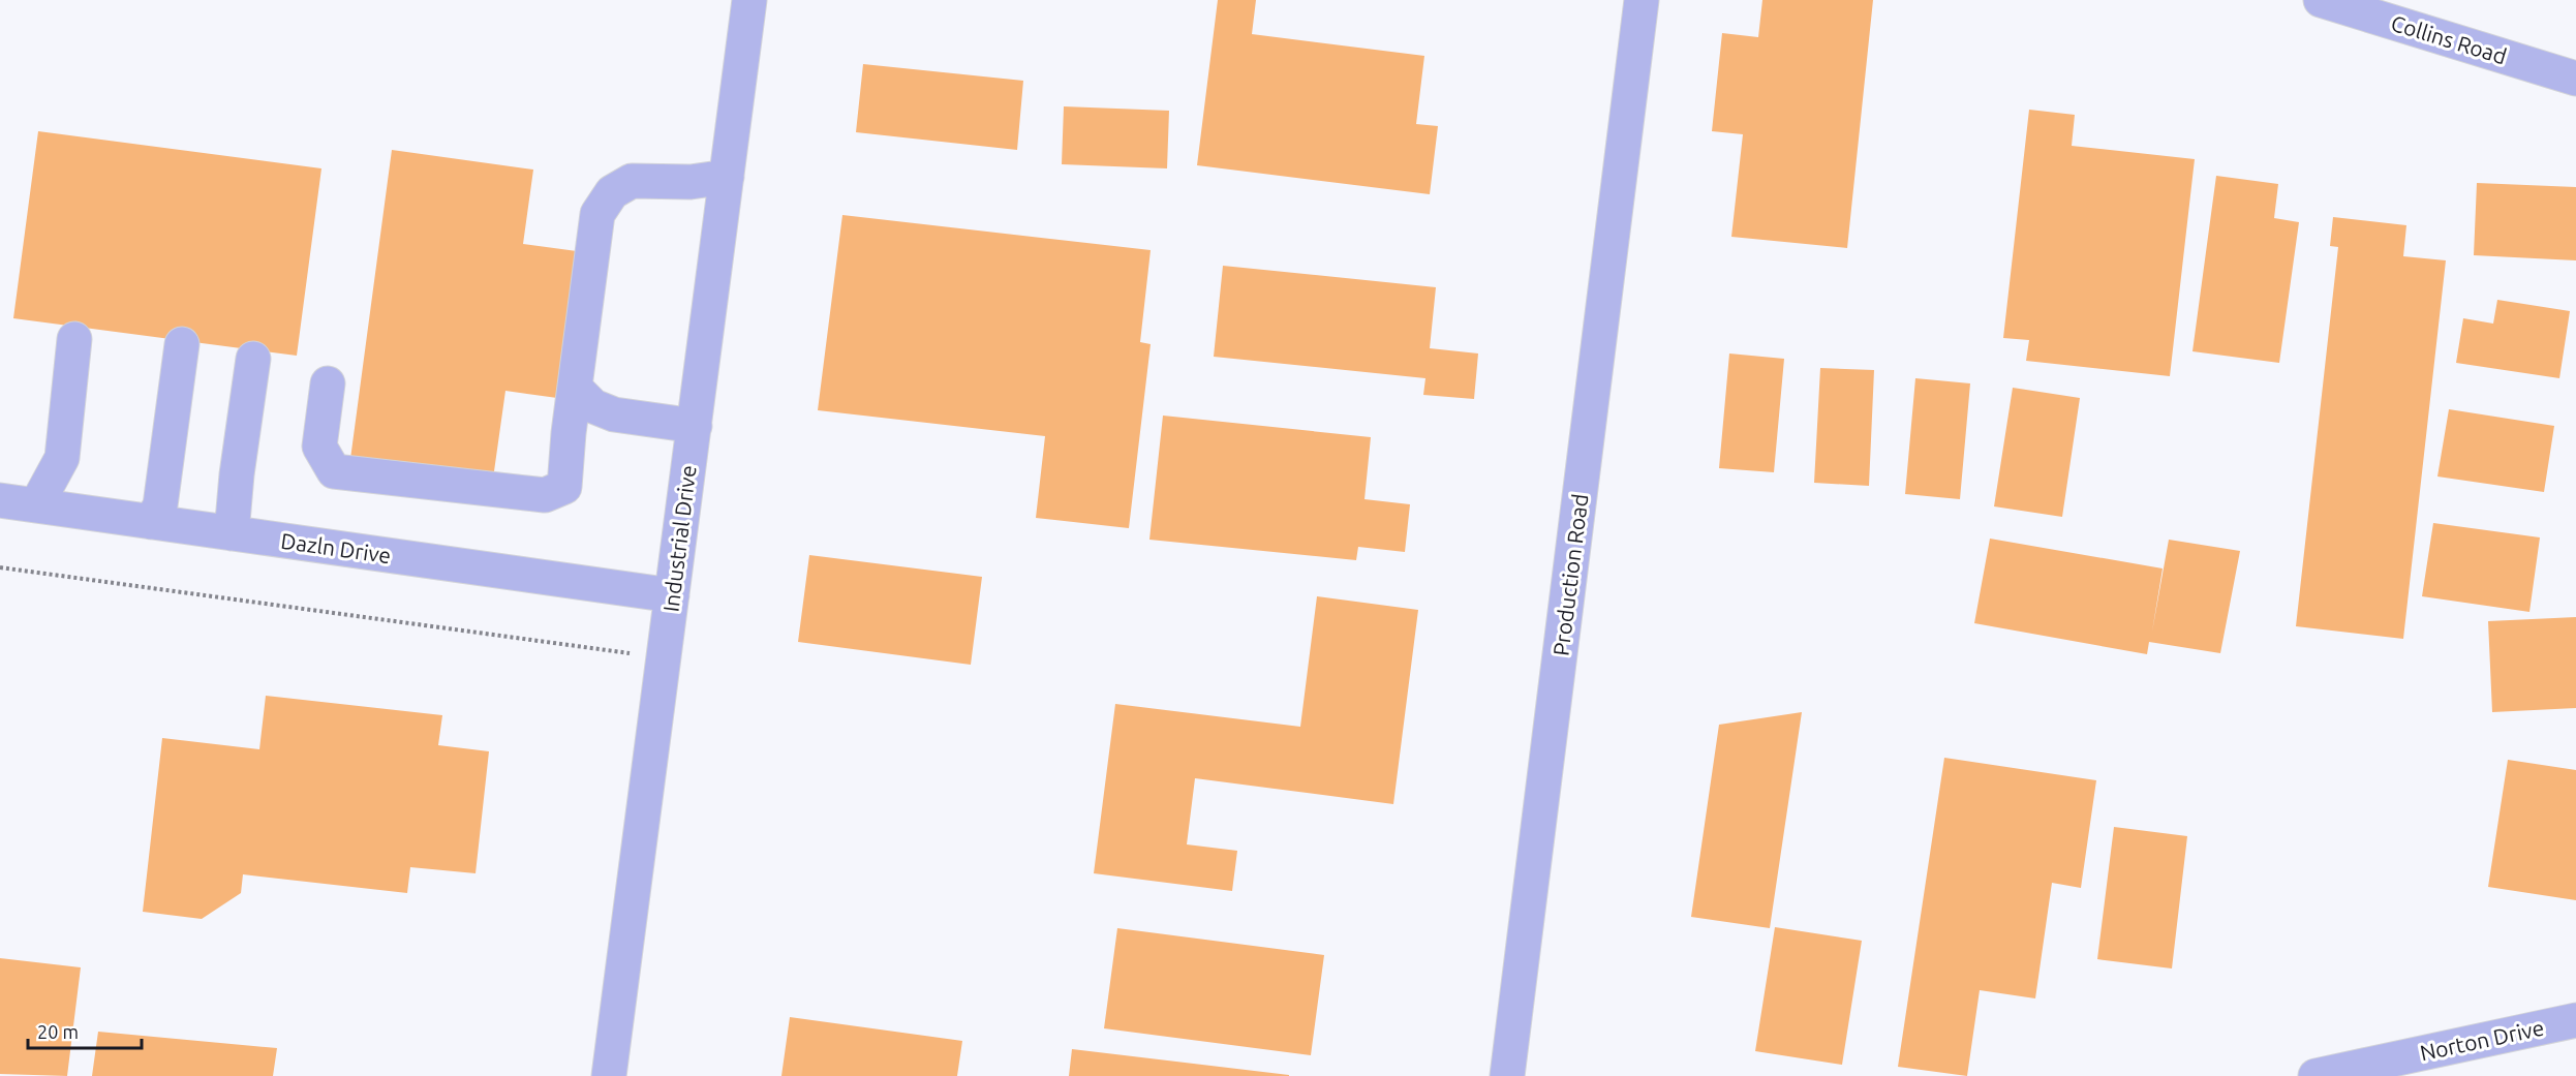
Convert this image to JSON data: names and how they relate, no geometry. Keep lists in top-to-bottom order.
{
  "streets": {
    "street": [
      "Collins Road",
      "Industrial Drive",
      "Dazln Drive",
      "Production Road",
      "Norton Drive"
    ]
  },
  "crossings": [
    ["Industrial Drive", "Dazln Drive"]
  ],
  "scale_bar": "20 m"
}
